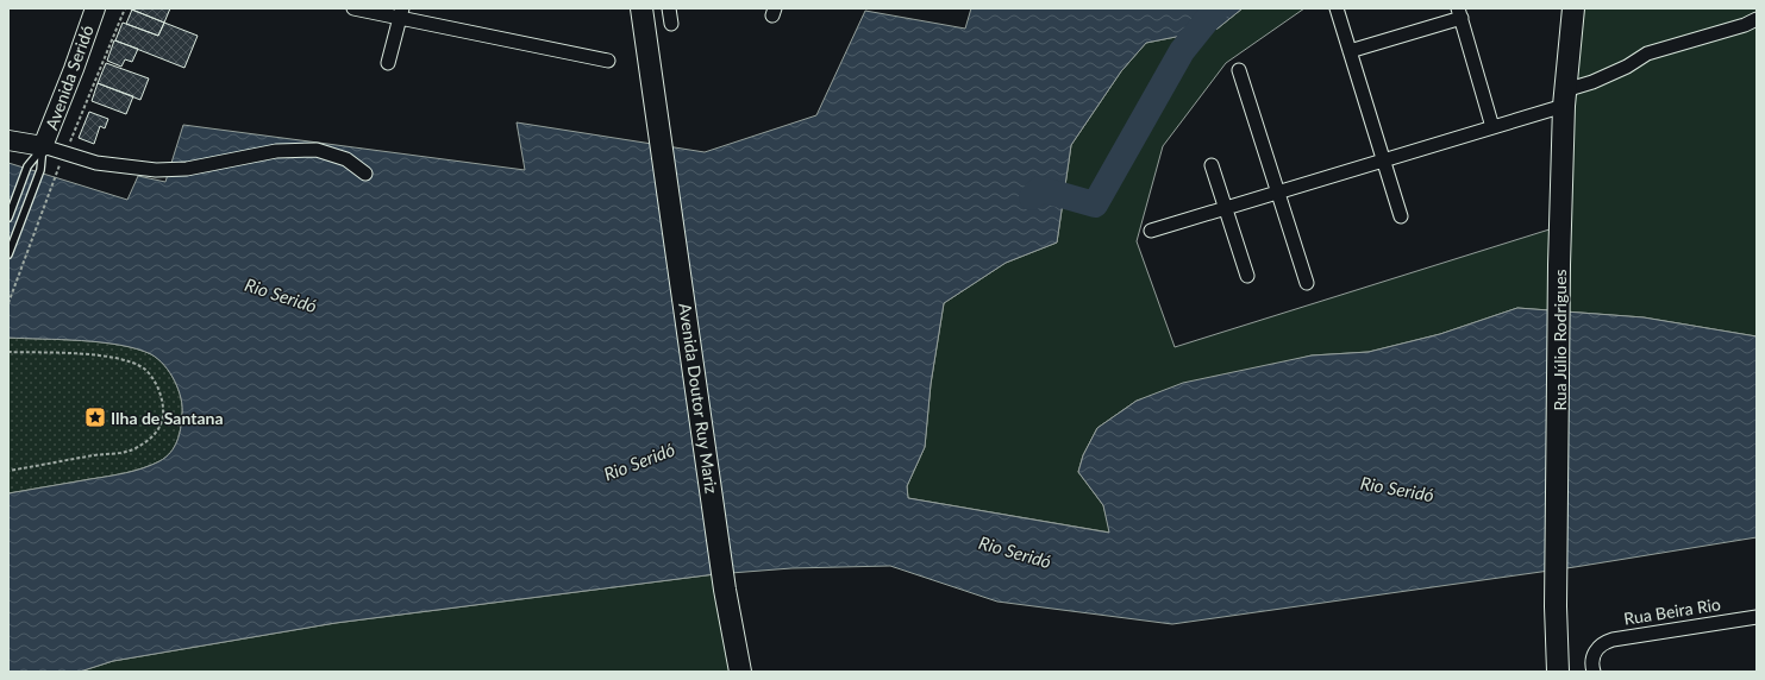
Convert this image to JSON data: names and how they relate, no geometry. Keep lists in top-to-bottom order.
{
  "streets": {
    "main road": ["Avenida Seridó", "Rua Júlio Rodrigues", "Avenida Doutor Ruy Mariz"],
    "street": ["Rua Beira Rio"]
  },
  "water": ["Rio Seridó"],
  "places": {
    "place": ["Ilha de Santana"]
  }
}
